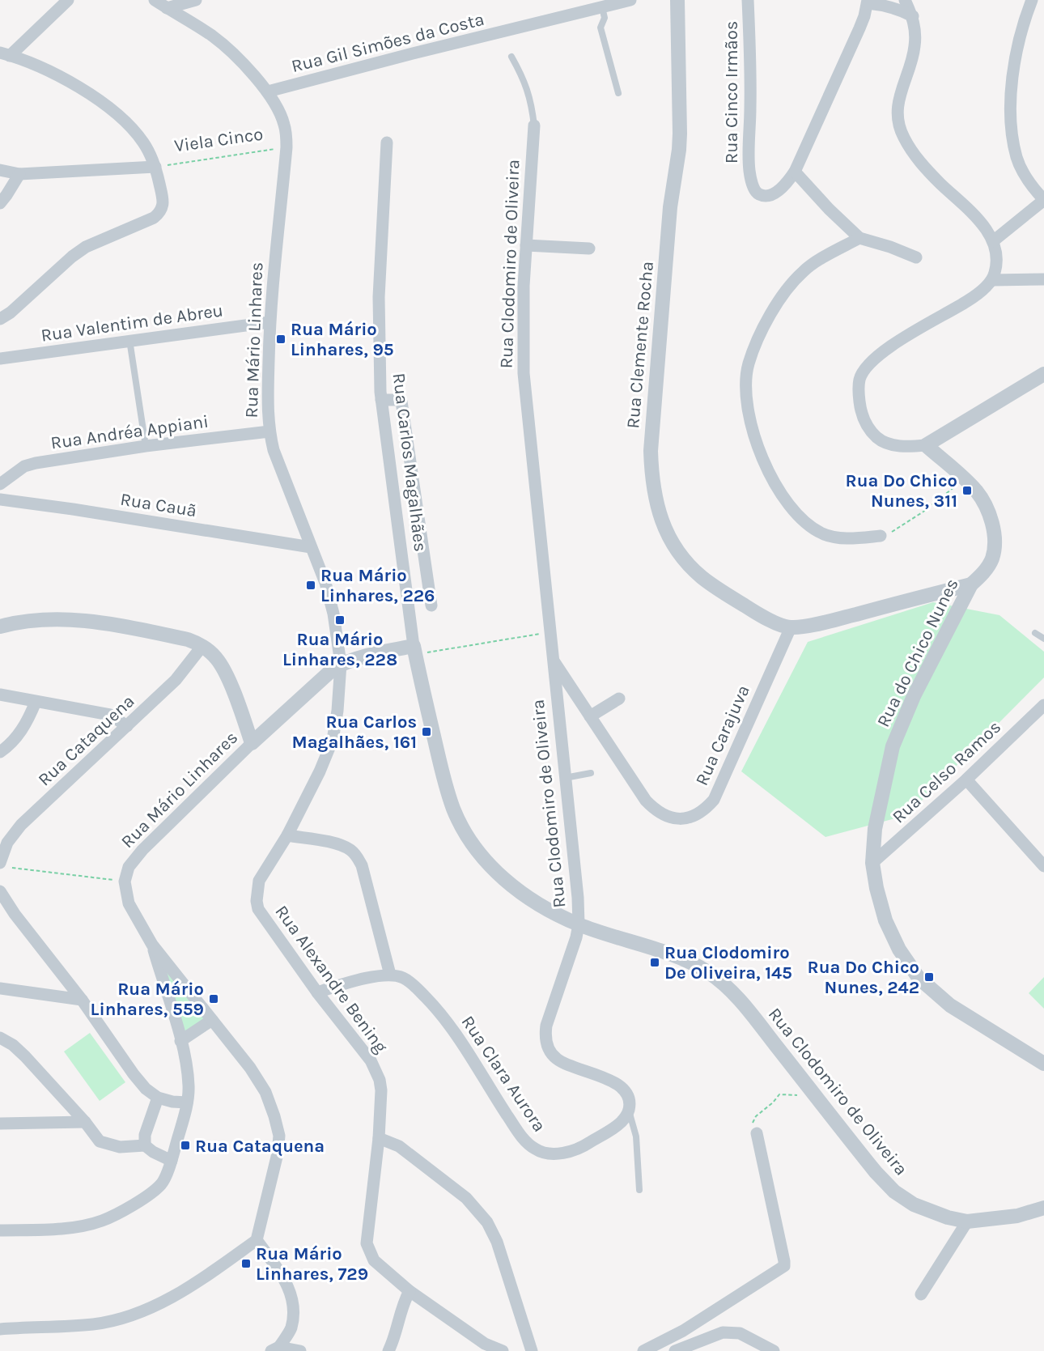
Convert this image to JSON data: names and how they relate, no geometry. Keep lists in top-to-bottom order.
{
  "streets": {
    "street": [
      "Rua Gil Simões da Costa",
      "Rua Cinco Irmãos",
      "Rua Clodomiro de Oliveira",
      "Rua Valentim de Abreu",
      "Rua Mário Linhares",
      "Rua Clemente Rocha",
      "Rua Andréa Appiani",
      "Rua Carlos Magalhães",
      "Rua Cauã",
      "Rua do Chico Nunes",
      "Rua Carajuva",
      "Rua Cataquena",
      "Rua Celso Ramos",
      "Rua Alexandre Bening",
      "Rua Clara Aurora"
    ],
    "path": ["Viela Cinco"]
  },
  "crossings": [
    ["Rua Gil Simões da Costa", "Rua Mário Linhares"],
    ["Viela Cinco", "Rua Mário Linhares"],
    ["Rua Clodomiro de Oliveira", "Rua Carlos Magalhães"],
    ["Rua Clodomiro de Oliveira", "Rua Carajuva"],
    ["Rua Valentim de Abreu", "Rua Mário Linhares"],
    ["Rua Mário Linhares", "Rua Andréa Appiani"],
    ["Rua Mário Linhares", "Rua Cauã"],
    ["Rua Mário Linhares", "Rua Alexandre Bening"],
    ["Rua Clemente Rocha", "Rua Carajuva"],
    ["Rua do Chico Nunes", "Rua Celso Ramos"]
  ],
  "places": {
    "transit": [
      "Rua Mário Linhares, 95",
      "Rua Do Chico Nunes, 311",
      "Rua Mário Linhares, 226",
      "Rua Mário Linhares, 228",
      "Rua Carlos Magalhães, 161",
      "Rua Clodomiro De Oliveira, 145",
      "Rua Do Chico Nunes, 242",
      "Rua Mário Linhares, 559",
      "Rua Cataquena",
      "Rua Mário Linhares, 729"
    ]
  }
}
